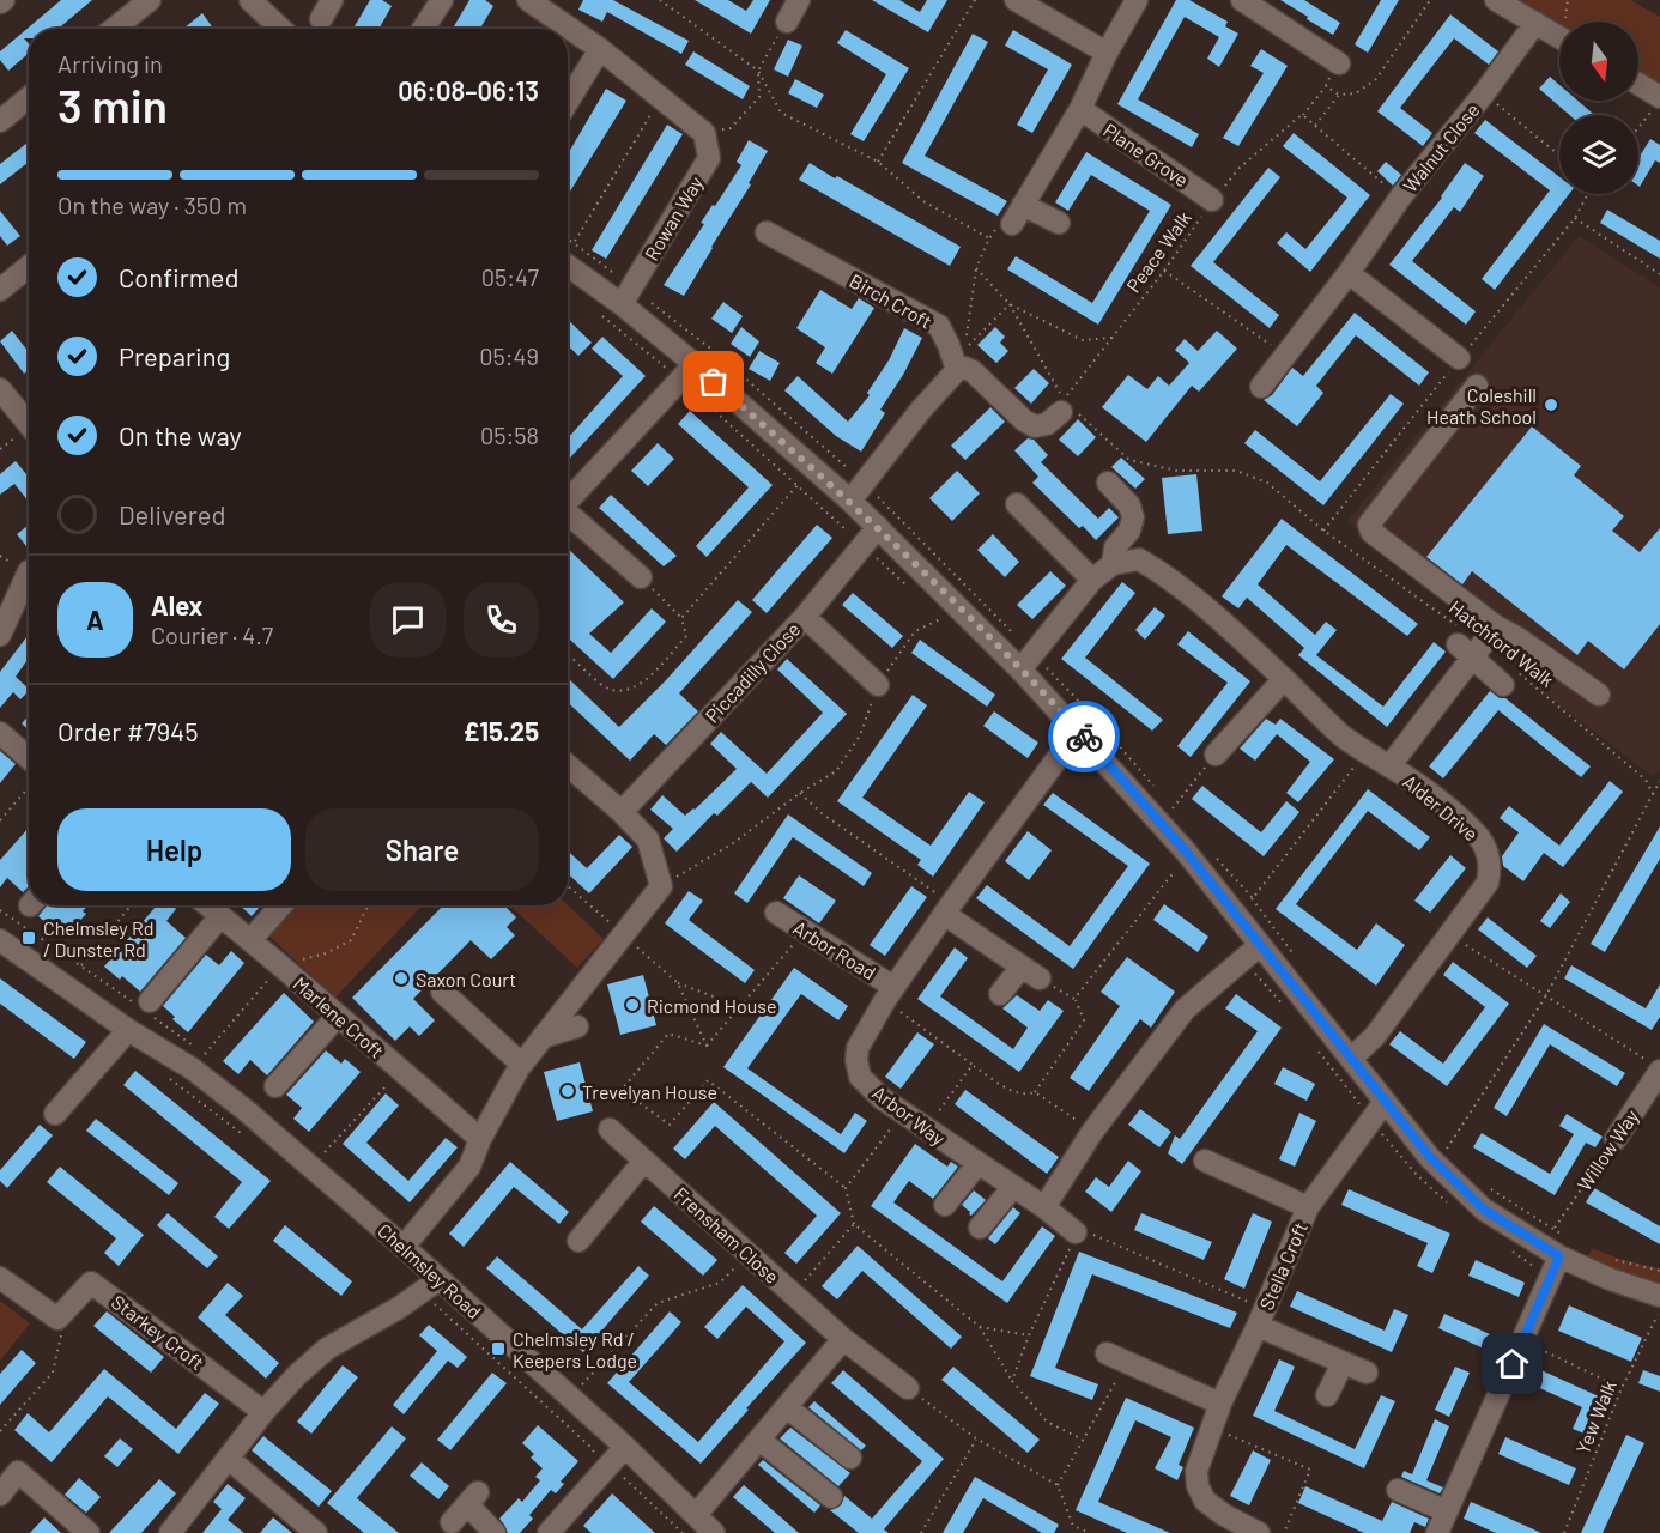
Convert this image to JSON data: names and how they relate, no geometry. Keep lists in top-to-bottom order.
{
  "streets": {
    "street": [
      "Walnut Close",
      "Plane Grove",
      "Rowan Way",
      "Birch Croft",
      "Piccadilly Close",
      "Alder Drive",
      "Arbor Road",
      "Marlene Croft",
      "Arbor Way",
      "Willow Way",
      "Frensham Close",
      "Stella Croft",
      "Chelmsley Road",
      "Starkey Croft"
    ],
    "path": ["Peace Walk", "Hatchford Walk", "Yew Walk"]
  },
  "crossings": [
    ["Plane Grove", "Peace Walk"],
    ["Peace Walk", "Hatchford Walk"],
    ["Arbor Road", "Arbor Way"]
  ],
  "places": {
    "other": [
      "Coleshill Heath School",
      "Saxon Court",
      "Ricmond House",
      "Trevelyan House"
    ],
    "transit": ["Chelmsley Rd / Dunster Rd", "Chelmsley Rd / Keepers Lodge"]
  },
  "north": "bottom",
  "page": {
    "heading": ["3 min", "Arriving in", "06:08–06:13"],
    "panel": [
      "Alex",
      "Courier · 4.7",
      "Order #7945",
      "£15.25"
    ],
    "bar": "On the way · 350 m",
    "list": [
      ["Confirmed", "05:47"],
      ["Preparing", "05:49"],
      ["On the way", "05:58"],
      "Delivered"
    ],
    "round": "A",
    "buttons": ["Help", "Share"]
  }
}
